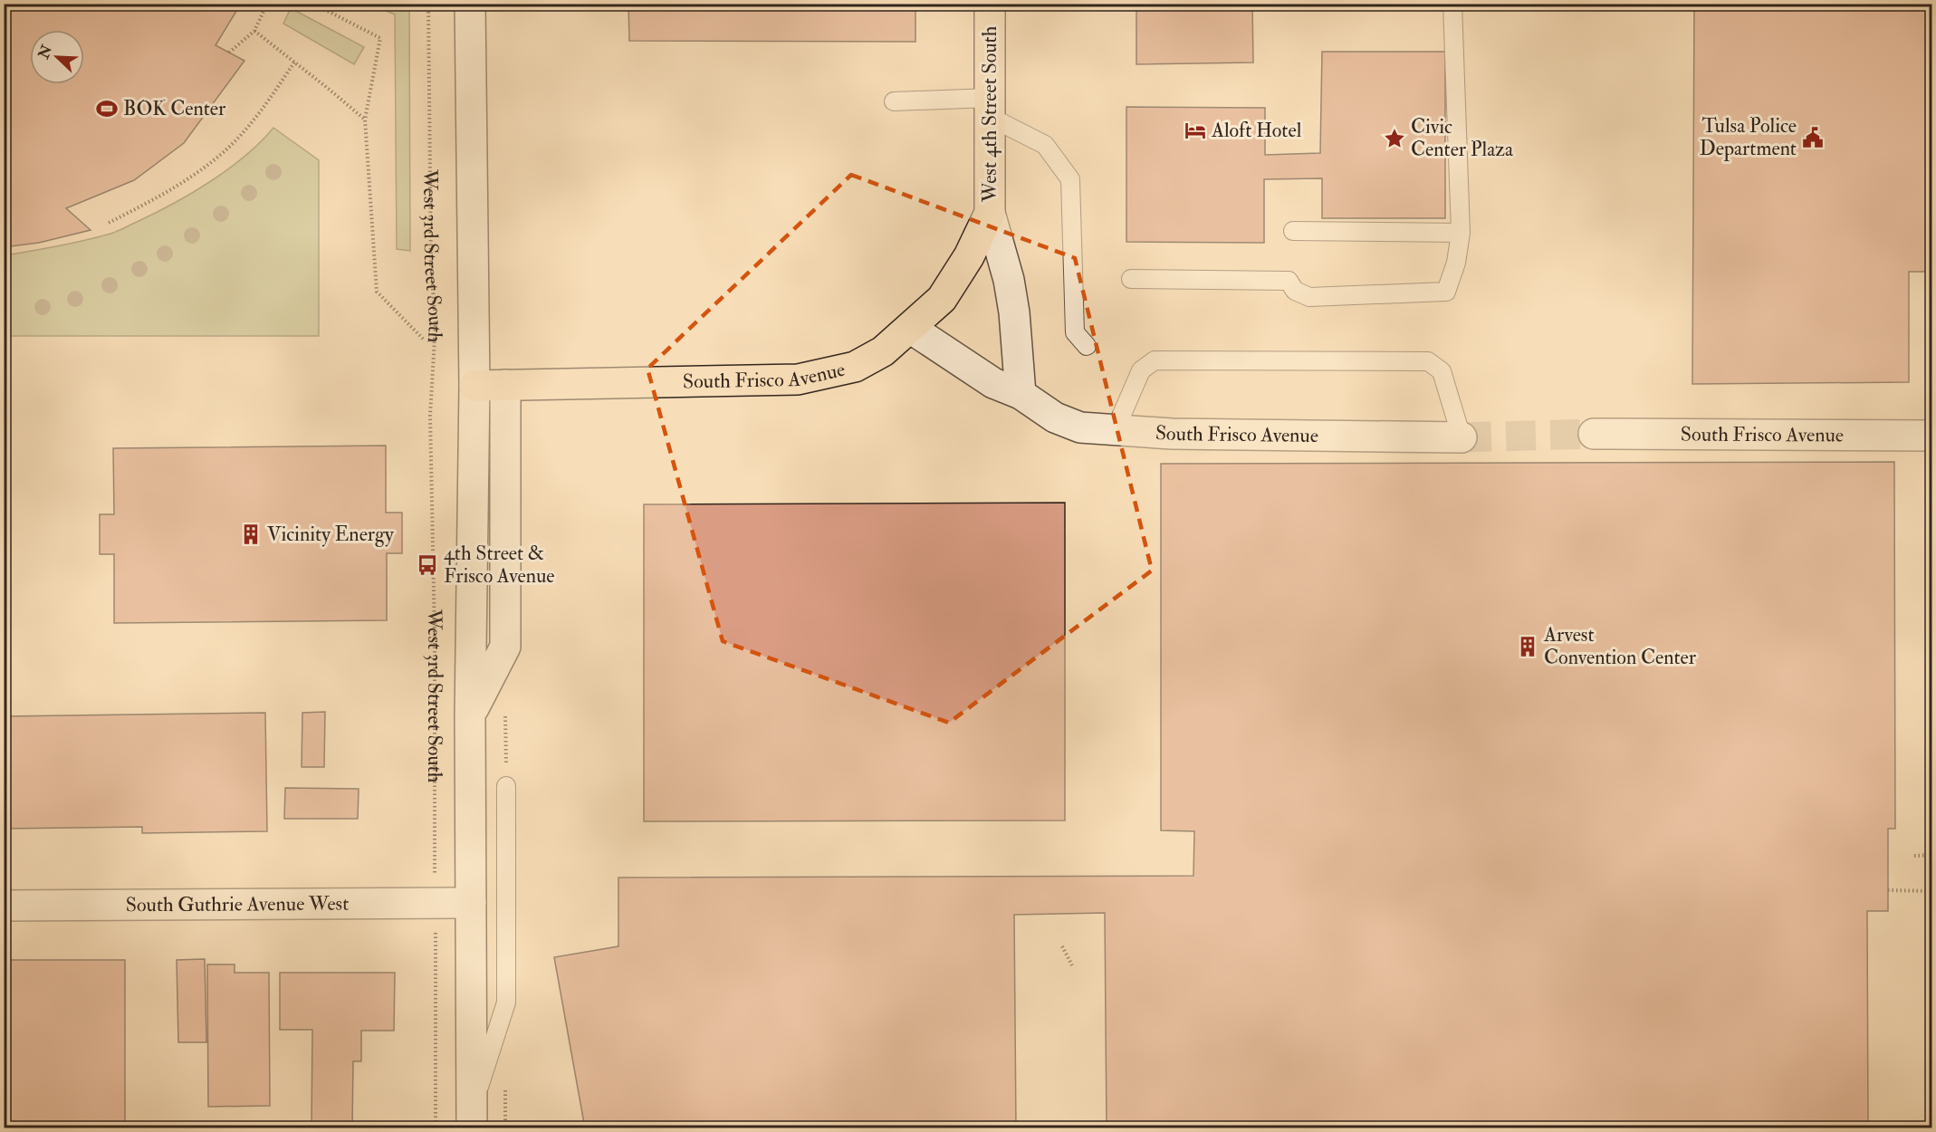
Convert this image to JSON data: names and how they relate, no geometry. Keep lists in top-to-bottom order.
{
  "streets": {
    "main road": ["West 4th Street South", "South Frisco Avenue"],
    "street": ["West 3rd Street South", "South Guthrie Avenue West"]
  },
  "crossings": [
    ["West 4th Street South", "South Frisco Avenue"],
    ["West 3rd Street South", "South Frisco Avenue"],
    ["West 3rd Street South", "South Guthrie Avenue West"]
  ],
  "places": {
    "sports": ["BOK Center"],
    "hotel": ["Aloft Hotel"],
    "public building": ["Tulsa Police Department"],
    "place": ["Civic Center Plaza"],
    "building": ["Vicinity Energy", "Arvest Convention Center"],
    "bus stop": ["4th Street & Frisco Avenue"]
  },
  "north": "top left"
}
